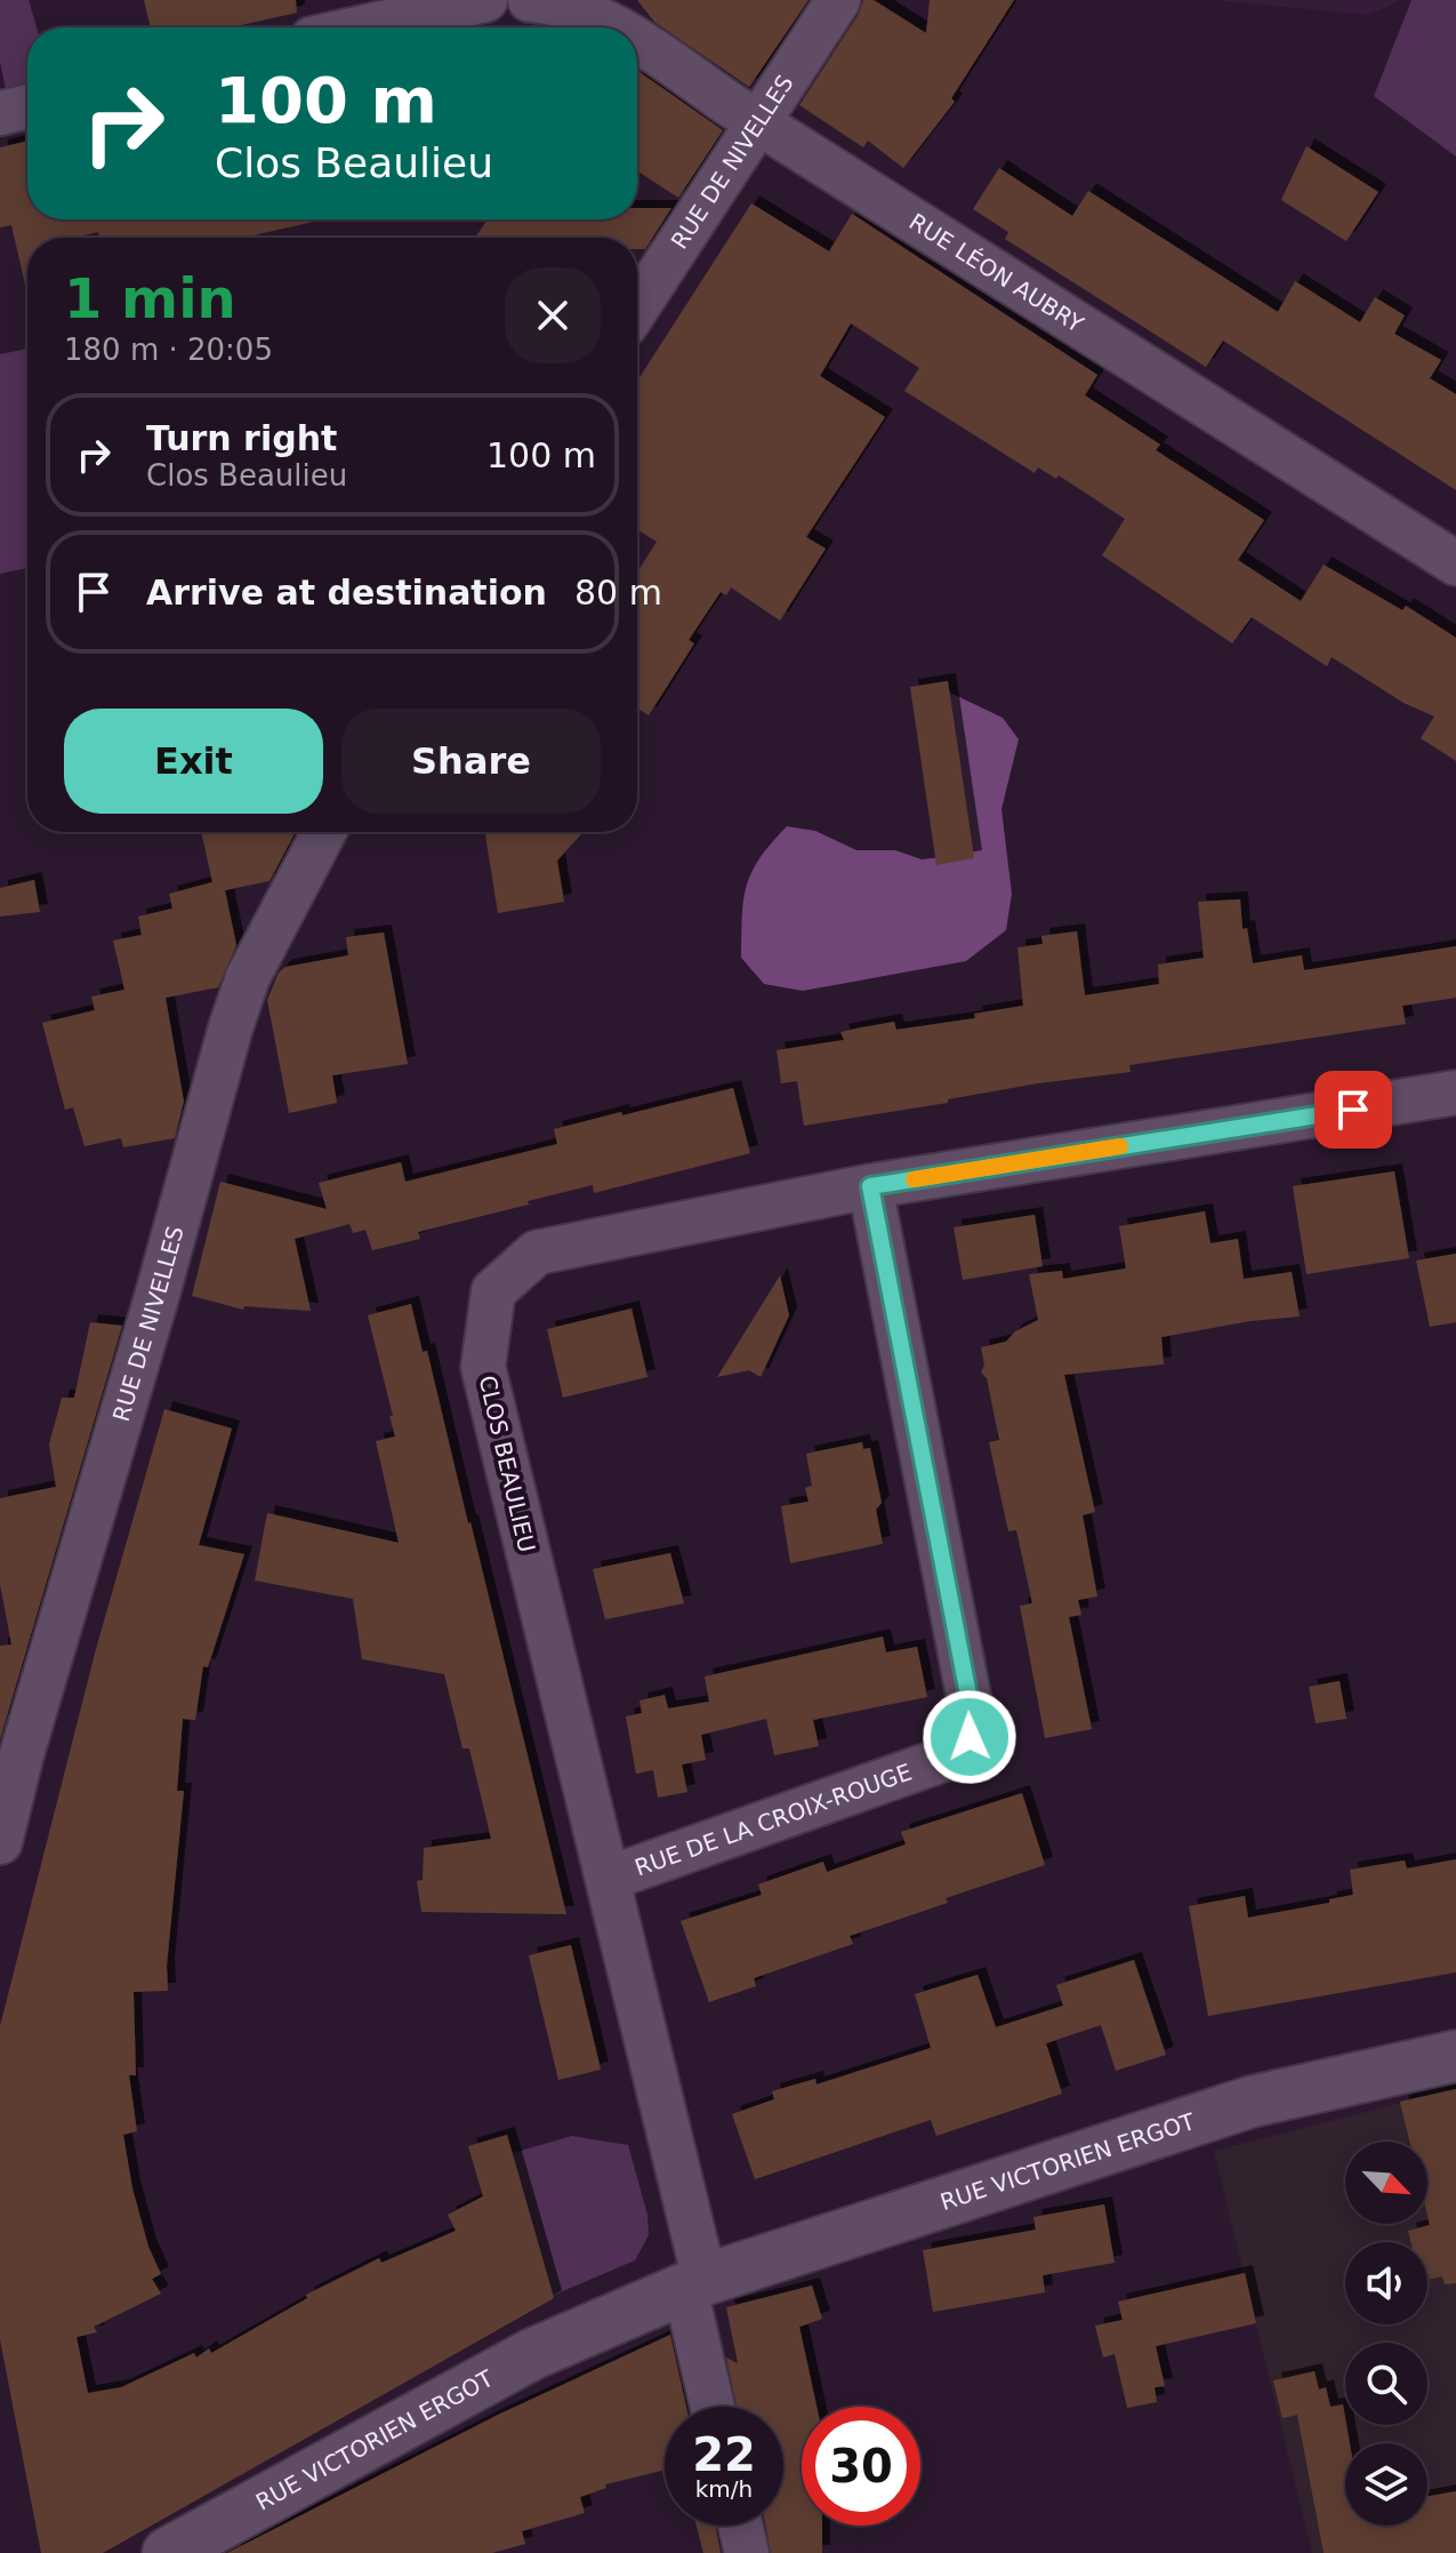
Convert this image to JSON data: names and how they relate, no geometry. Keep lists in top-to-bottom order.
{
  "streets": {
    "street": [
      "RUE DE NIVELLES",
      "RUE LÉON AUBRY",
      "CLOS BEAULIEU",
      "RUE DE LA CROIX-ROUGE",
      "RUE VICTORIEN ERGOT"
    ]
  },
  "crossings": [
    ["RUE DE NIVELLES", "RUE LÉON AUBRY"],
    ["CLOS BEAULIEU", "RUE DE LA CROIX-ROUGE"],
    ["CLOS BEAULIEU", "RUE VICTORIEN ERGOT"]
  ],
  "north": "bottom right",
  "page": {
    "turn": ["100 m", "Clos Beaulieu"],
    "heading": ["1 min", "180 m · 20:05"],
    "list": [
      {
        "name": "Turn right",
        "note": "Clos Beaulieu",
        "value": "100 m"
      },
      {
        "name": "Arrive at destination",
        "value": "80 m"
      }
    ],
    "buttons": ["Exit", "Share"],
    "speed": "22 km/h",
    "limit": "30"
  }
}
